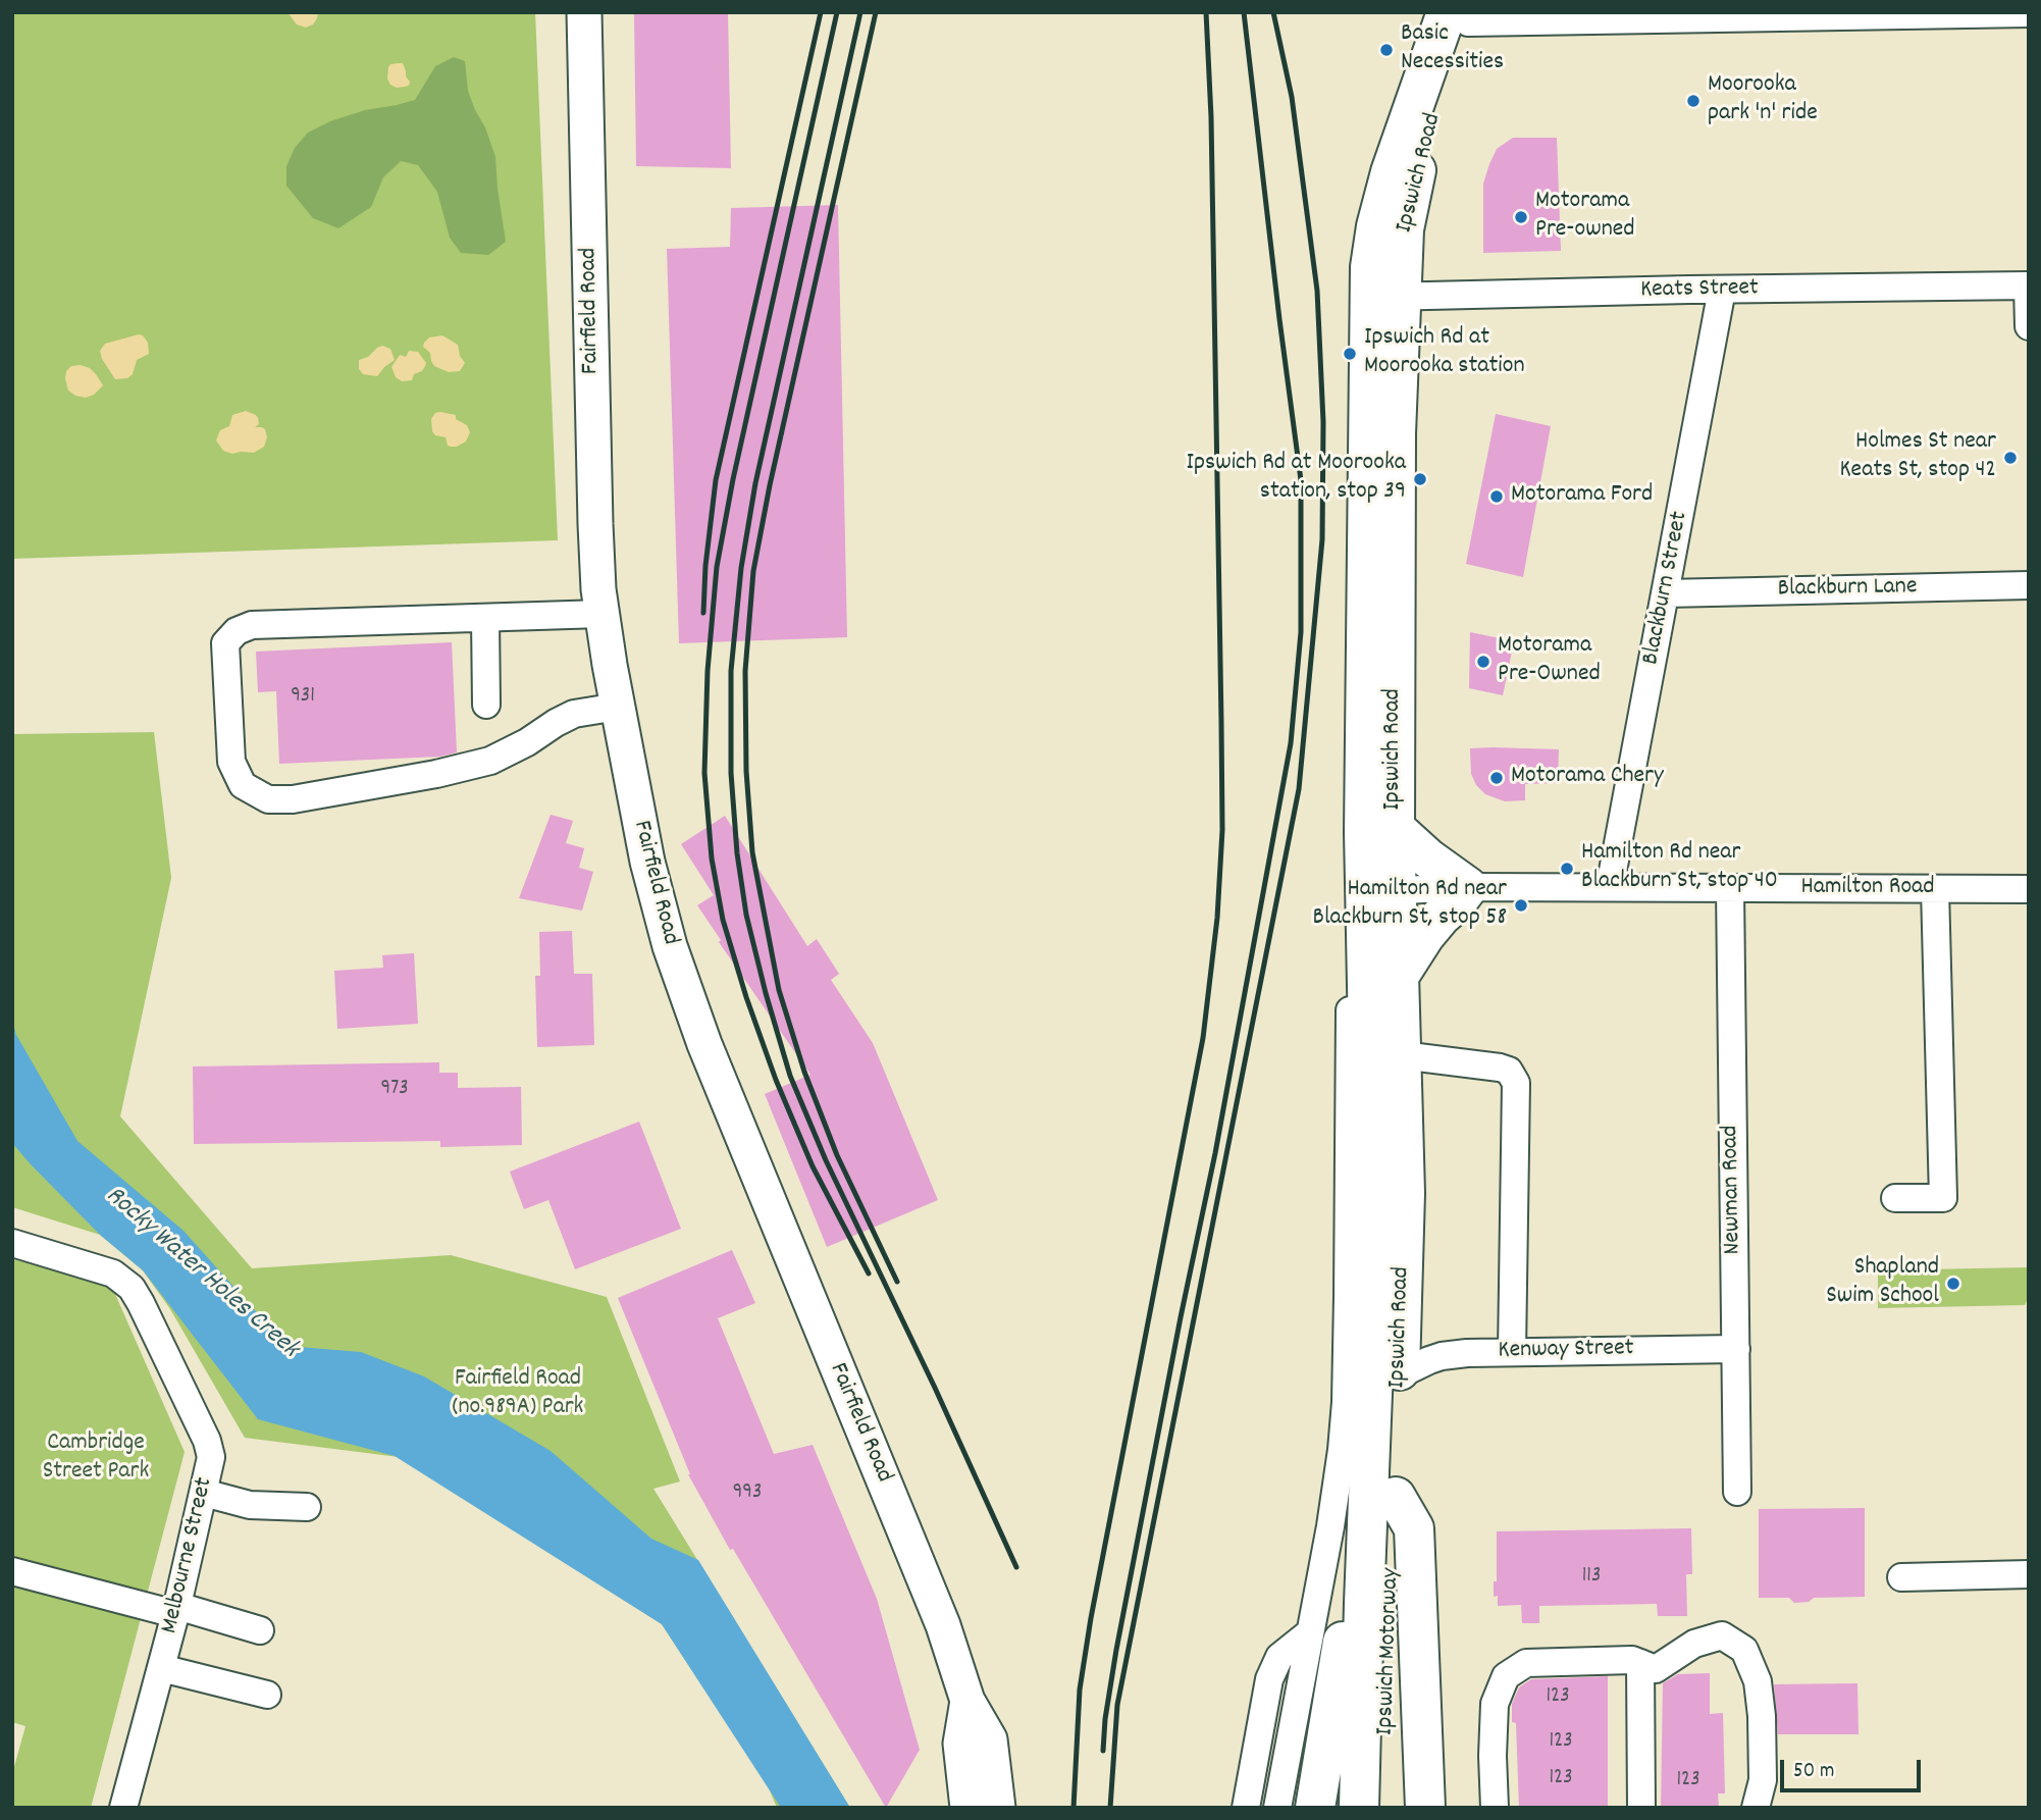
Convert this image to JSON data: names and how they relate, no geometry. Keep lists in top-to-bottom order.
{
  "streets": {
    "highway": ["Ipswich Road", "Ipswich Motorway"],
    "main road": ["Fairfield Road"],
    "street": [
      "Keats Street",
      "Blackburn Street",
      "Blackburn Lane",
      "Hamilton Road",
      "Newman Road",
      "Kenway Street",
      "Melbourne Street"
    ]
  },
  "crossings": [
    ["Ipswich Road", "Keats Street"],
    ["Ipswich Road", "Hamilton Road"],
    ["Ipswich Road", "Kenway Street"],
    ["Ipswich Road", "Ipswich Motorway"],
    ["Keats Street", "Blackburn Street"],
    ["Blackburn Street", "Blackburn Lane"],
    ["Blackburn Street", "Hamilton Road"],
    ["Hamilton Road", "Newman Road"],
    ["Newman Road", "Kenway Street"]
  ],
  "water": ["Rocky Water Holes Creek"],
  "parks": ["Fairfield Road (no.989A) Park", "Cambridge Street Park"],
  "places": [
    "Basic Necessities",
    "Moorooka park 'n' ride",
    "Motorama Pre-owned",
    "Ipswich Rd at Moorooka station",
    "Holmes St near Keats St, stop 42",
    "Ipswich Rd at Moorooka station, stop 39",
    "Motorama Ford",
    "Motorama Pre-Owned",
    "Motorama Chery",
    "Hamilton Rd near Blackburn St, stop 40",
    "Hamilton Rd near Blackburn St, stop 58",
    "Shapland Swim School"
  ],
  "house_numbers": [
    "931",
    "973",
    "993",
    "113",
    "123",
    "123",
    "123",
    "123"
  ],
  "scale_bar": "50 m"
}
